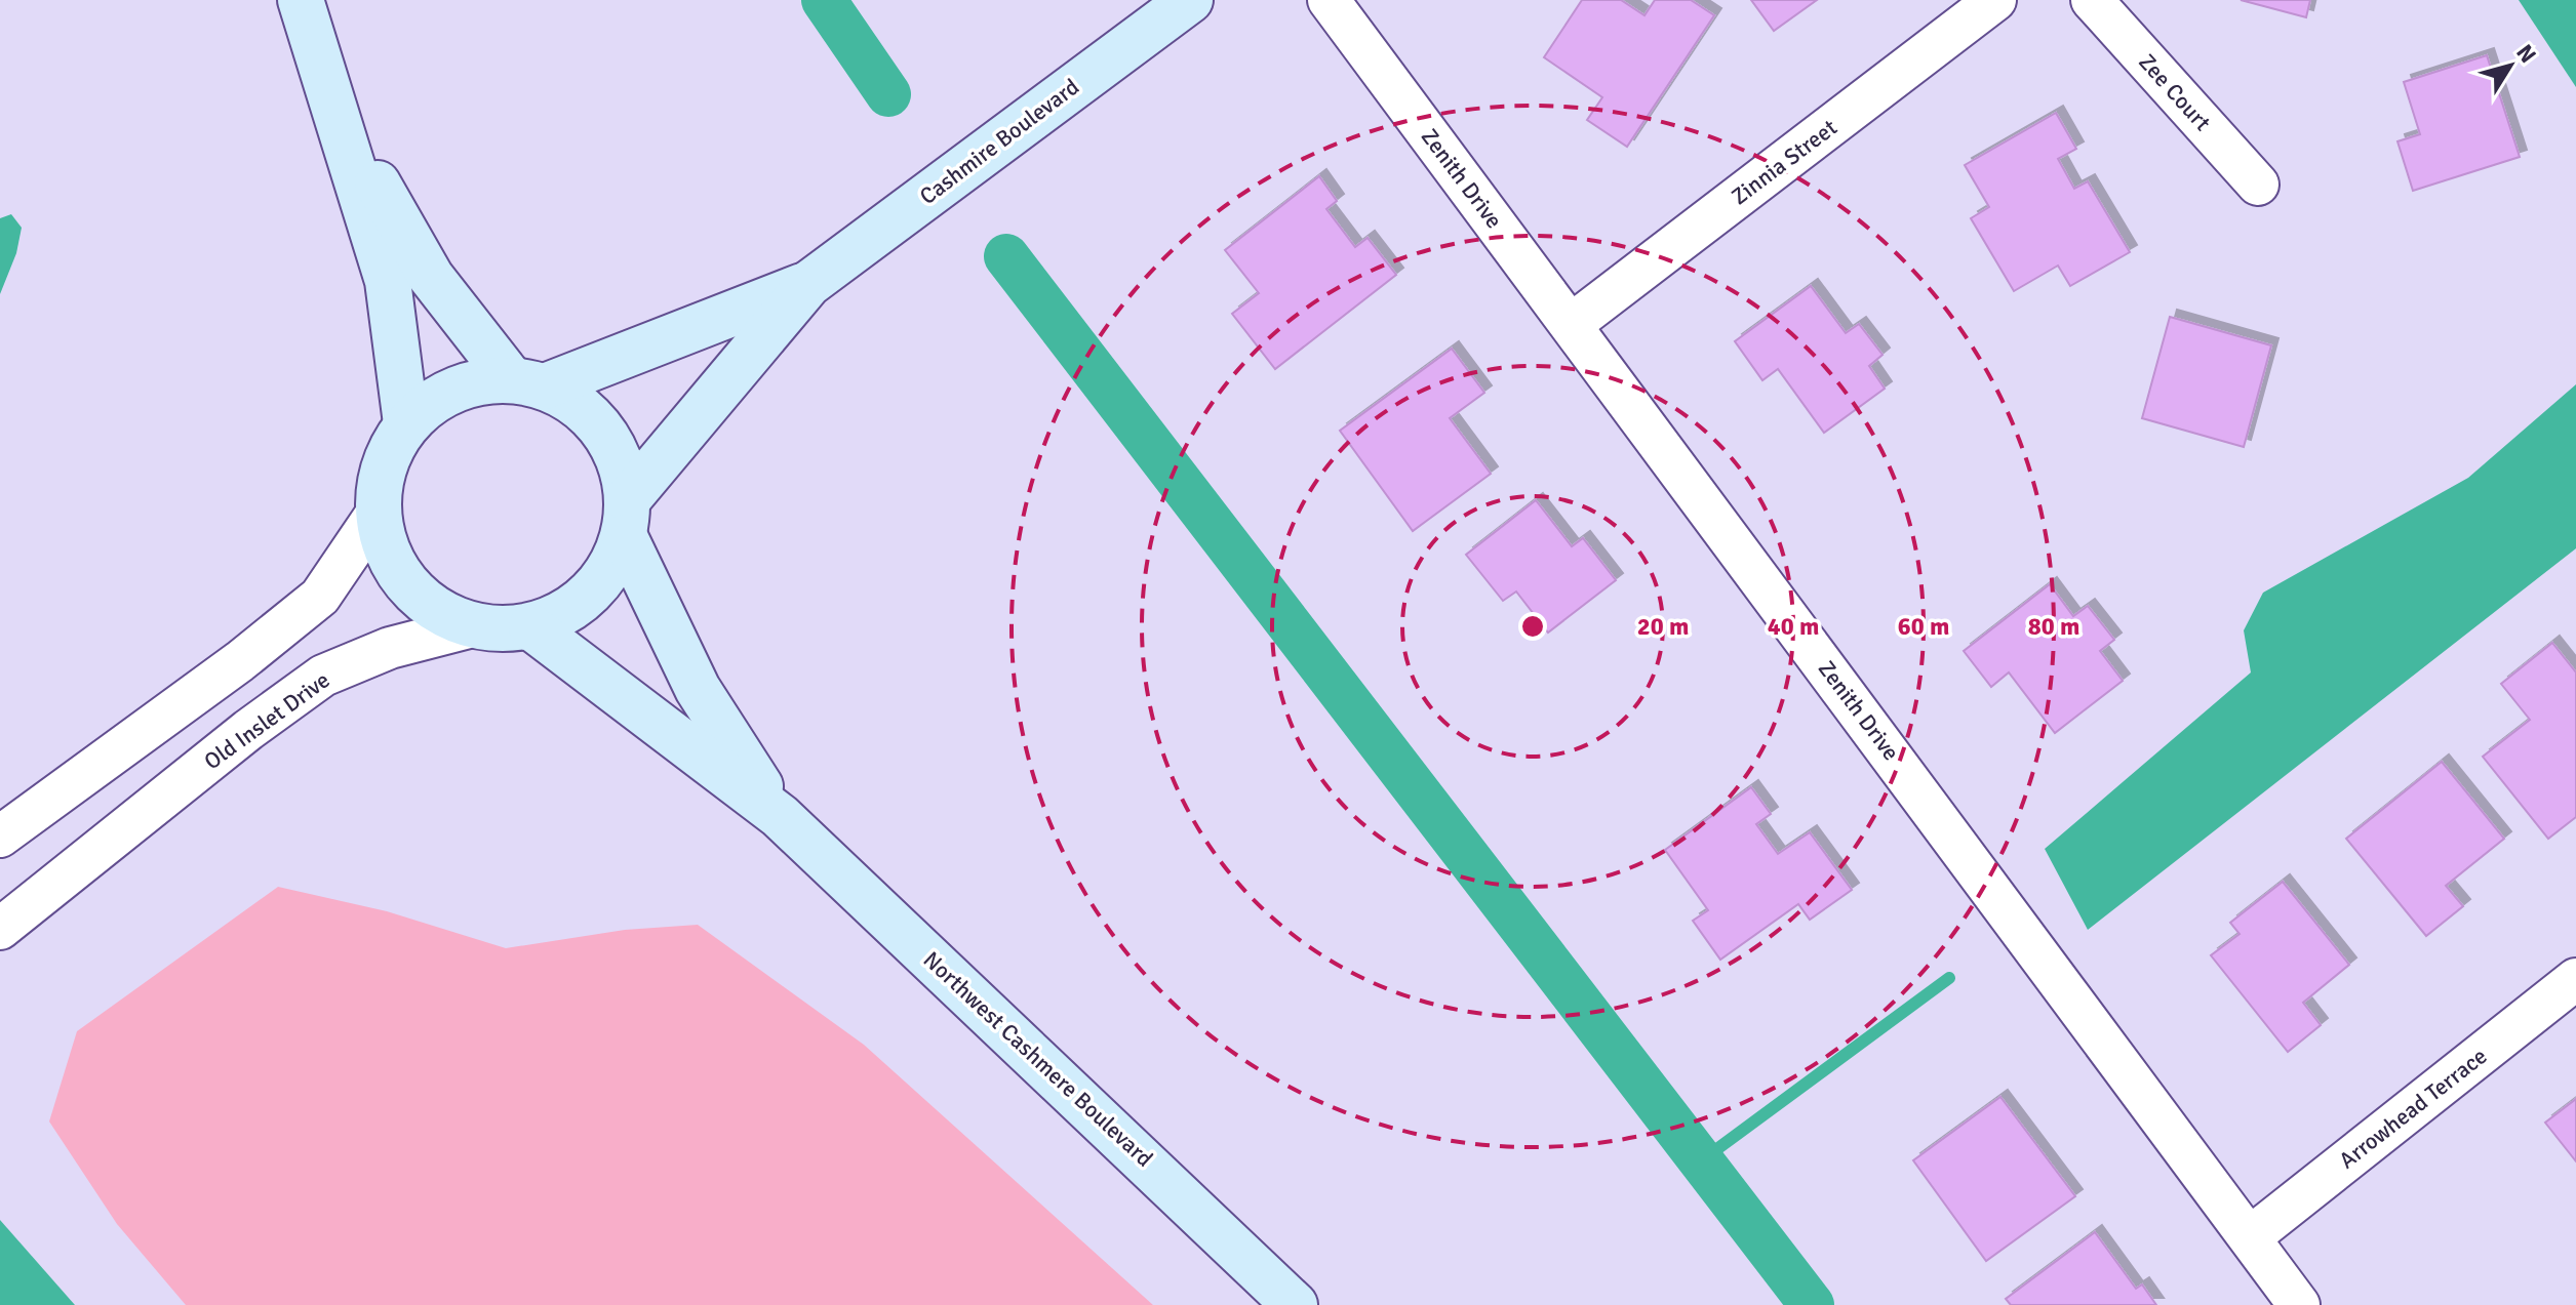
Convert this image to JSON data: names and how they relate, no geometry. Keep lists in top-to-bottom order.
{
  "streets": {
    "street": [
      "Zee Court",
      "Cashmire Boulevard",
      "Zinnia Street",
      "Zenith Drive",
      "Old Inslet Drive",
      "Northwest Cashmere Boulevard",
      "Arrowhead Terrace"
    ]
  },
  "crossings": [
    ["Cashmire Boulevard", "Old Inslet Drive"],
    ["Cashmire Boulevard", "Northwest Cashmere Boulevard"],
    ["Zinnia Street", "Zenith Drive"],
    ["Zenith Drive", "Arrowhead Terrace"],
    ["Old Inslet Drive", "Northwest Cashmere Boulevard"]
  ],
  "north": "top right",
  "rings": [
    "20 m",
    "40 m",
    "60 m",
    "80 m"
  ]
}
